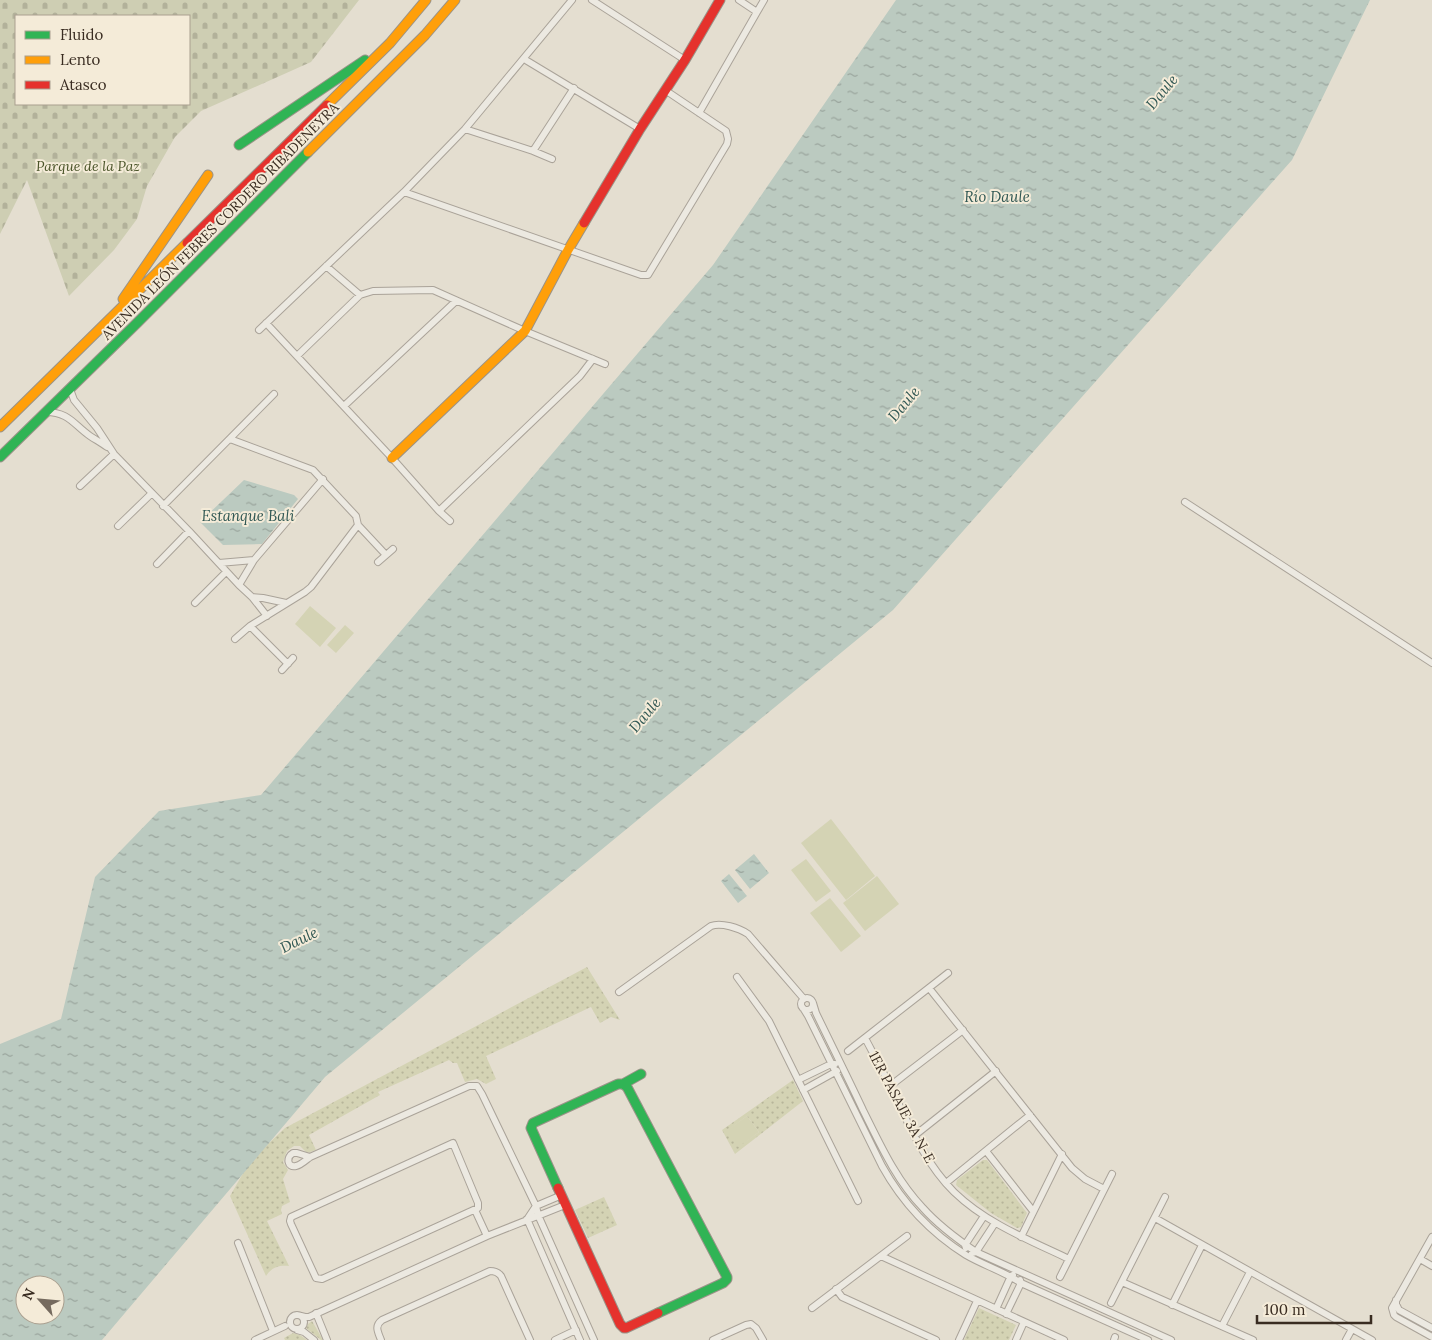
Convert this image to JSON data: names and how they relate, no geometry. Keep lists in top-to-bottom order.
{
  "streets": {
    "main road": ["AVENIDA LEÓN FEBRES CORDERO RIBADENEYRA"],
    "street": ["1ER PASAJE 3A N-E"]
  },
  "water": ["Daule", "Río Daule", "Estanque Bali"],
  "parks": ["Parque de la Paz"],
  "legend": ["Fluido", "Lento", "Atasco"],
  "scale_bar": "100 m",
  "north": "top left"
}
